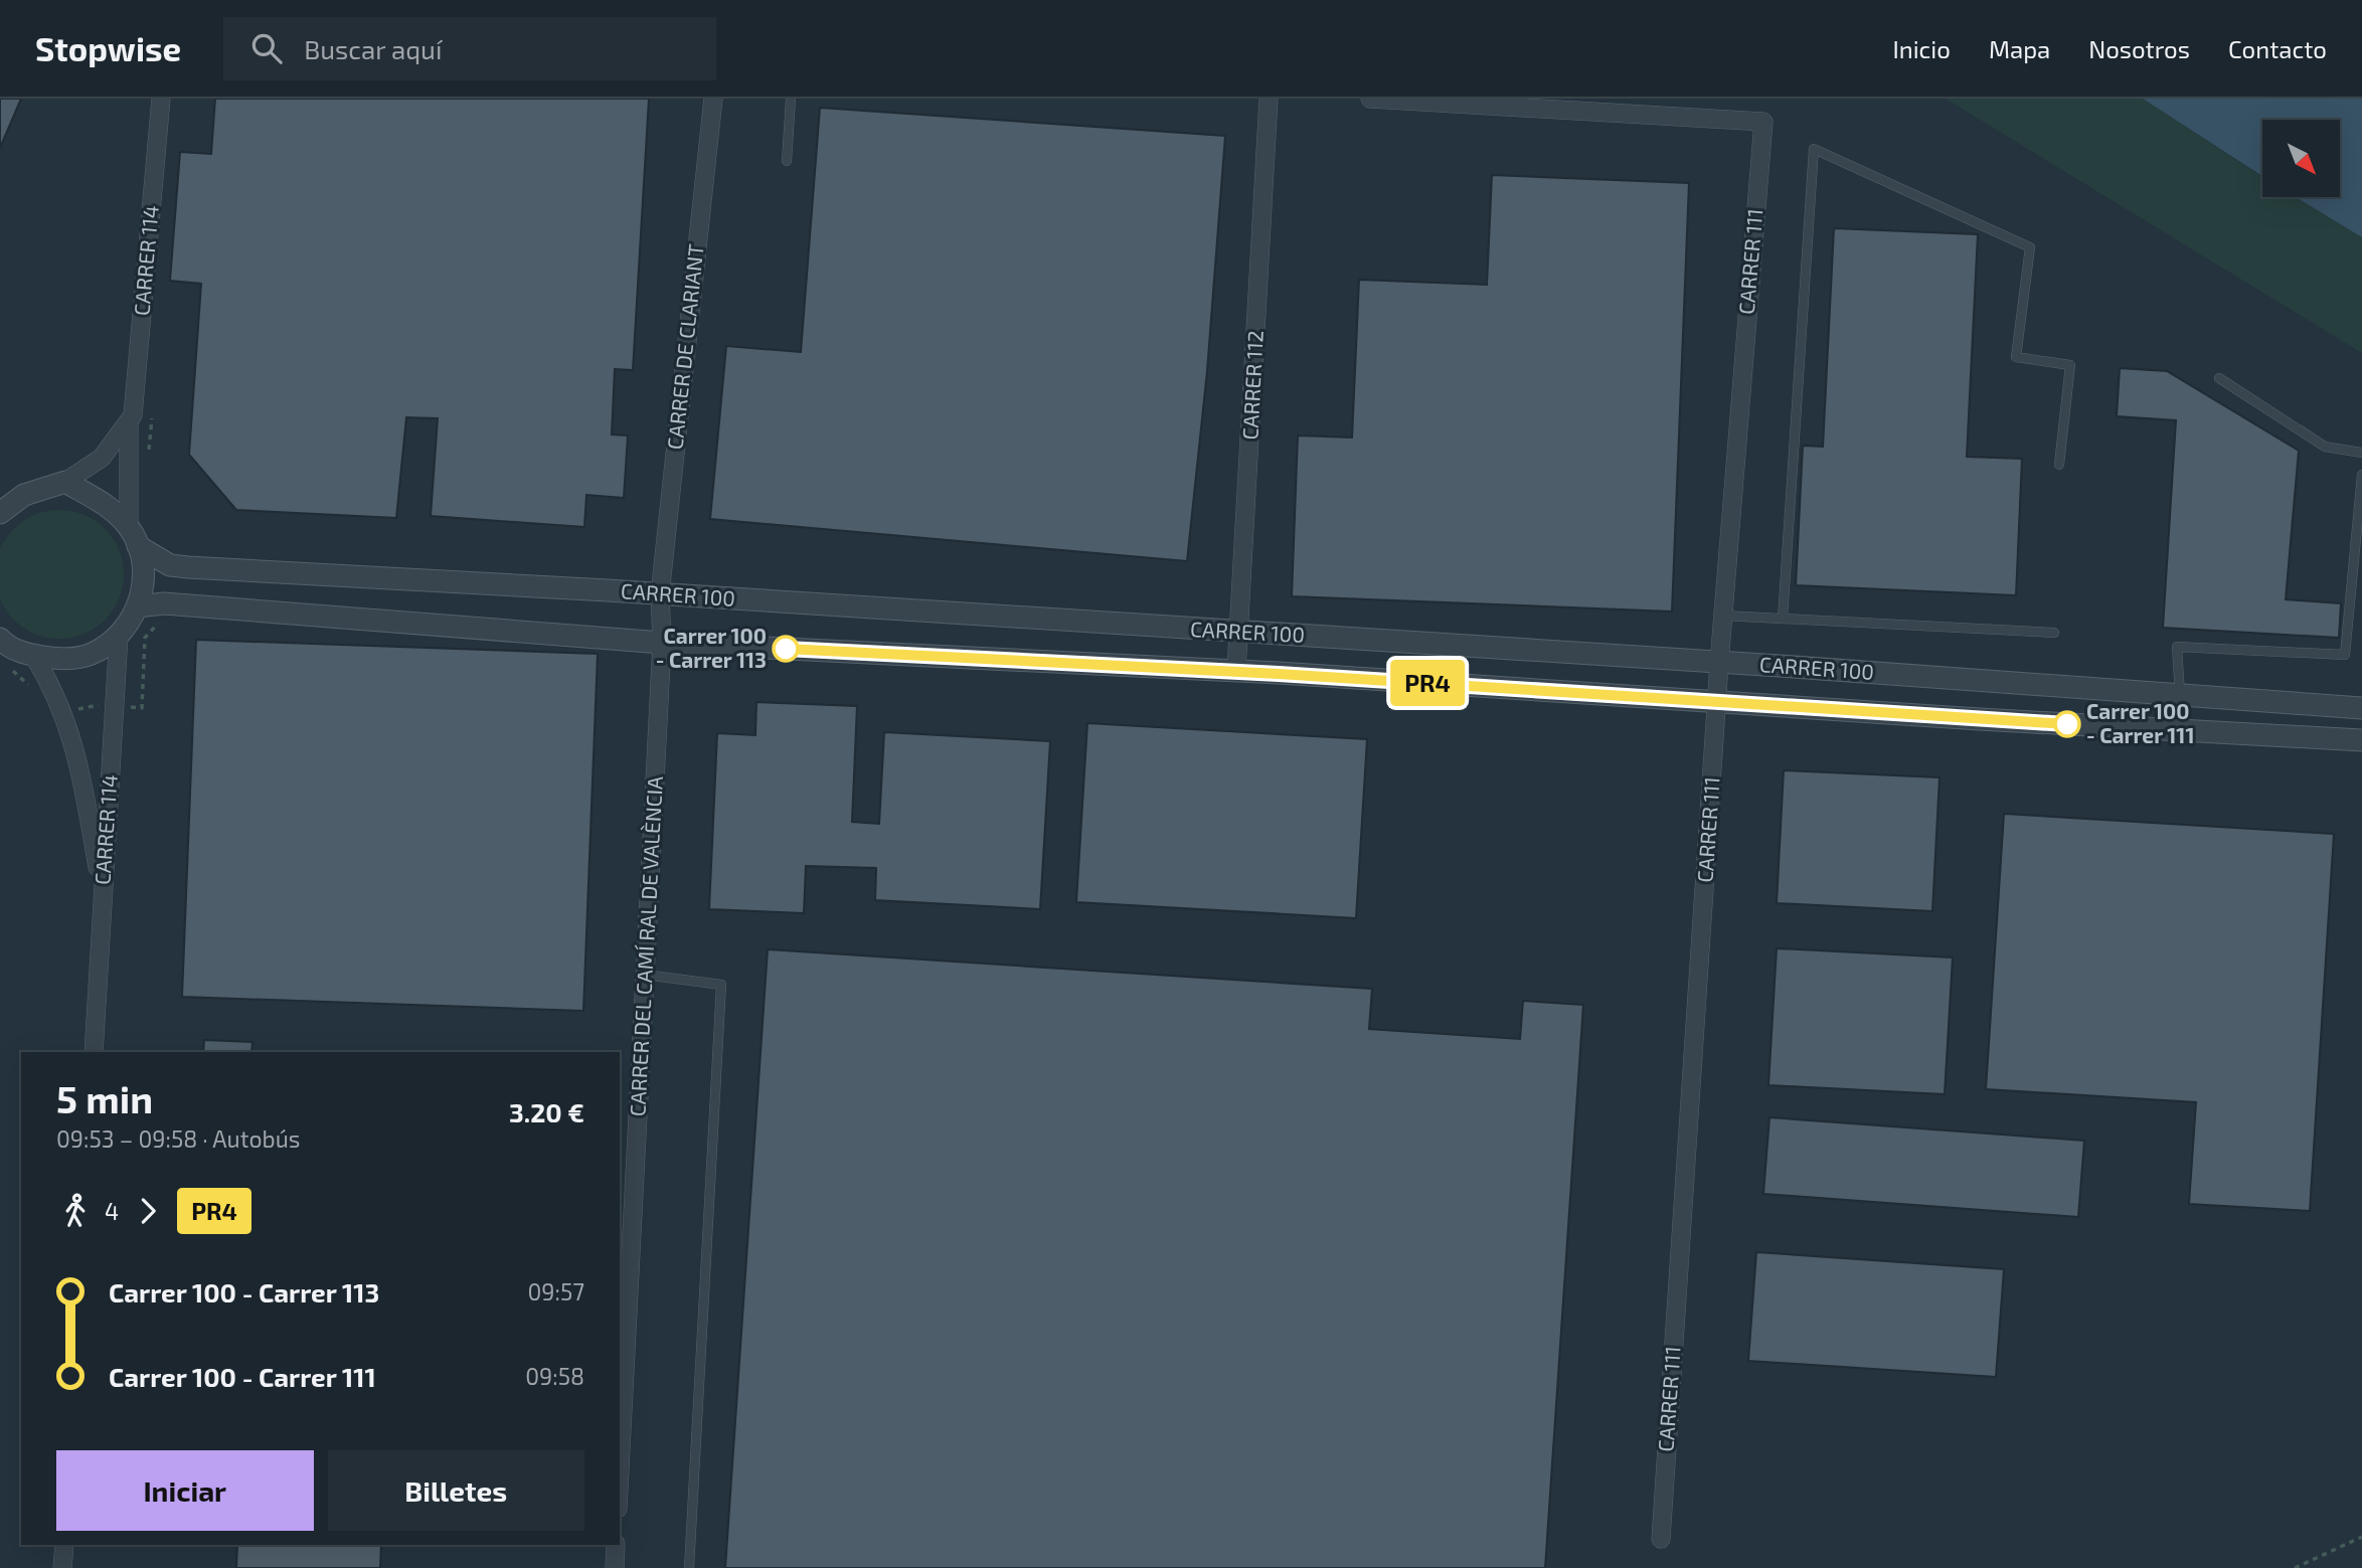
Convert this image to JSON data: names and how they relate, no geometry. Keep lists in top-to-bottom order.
{
  "streets": {
    "street": [
      "CARRER 114",
      "CARRER 111",
      "CARRER DE CLARIANT",
      "CARRER 112",
      "CARRER 100",
      "CARRER DEL CAMÍ RAL DE VALÈNCIA"
    ]
  },
  "crossings": [
    ["CARRER 114", "CARRER 100"],
    ["CARRER 111", "CARRER 100"],
    ["CARRER DE CLARIANT", "CARRER 100"],
    ["CARRER DE CLARIANT", "CARRER DEL CAMÍ RAL DE VALÈNCIA"],
    ["CARRER 112", "CARRER 100"],
    ["CARRER 100", "CARRER DEL CAMÍ RAL DE VALÈNCIA"]
  ],
  "places": ["Carrer 100 - Carrer 113", "Carrer 100 - Carrer 111"],
  "lines": ["bus line PR4"],
  "north": "bottom right",
  "page": {
    "header": "Stopwise",
    "search": "Buscar aquí",
    "nav": [
      "Inicio",
      "Mapa",
      "Nosotros",
      "Contacto"
    ],
    "on_map": "PR4",
    "heading": ["5 min", "09:53 – 09:58 · Autobús", "3.20 €"],
    "legs": ["4", "PR4"],
    "list": [
      {
        "name": "Carrer 100 - Carrer 113",
        "value": "09:57"
      },
      {
        "name": "Carrer 100 - Carrer 111",
        "value": "09:58"
      }
    ],
    "buttons": ["Iniciar", "Billetes"]
  }
}
